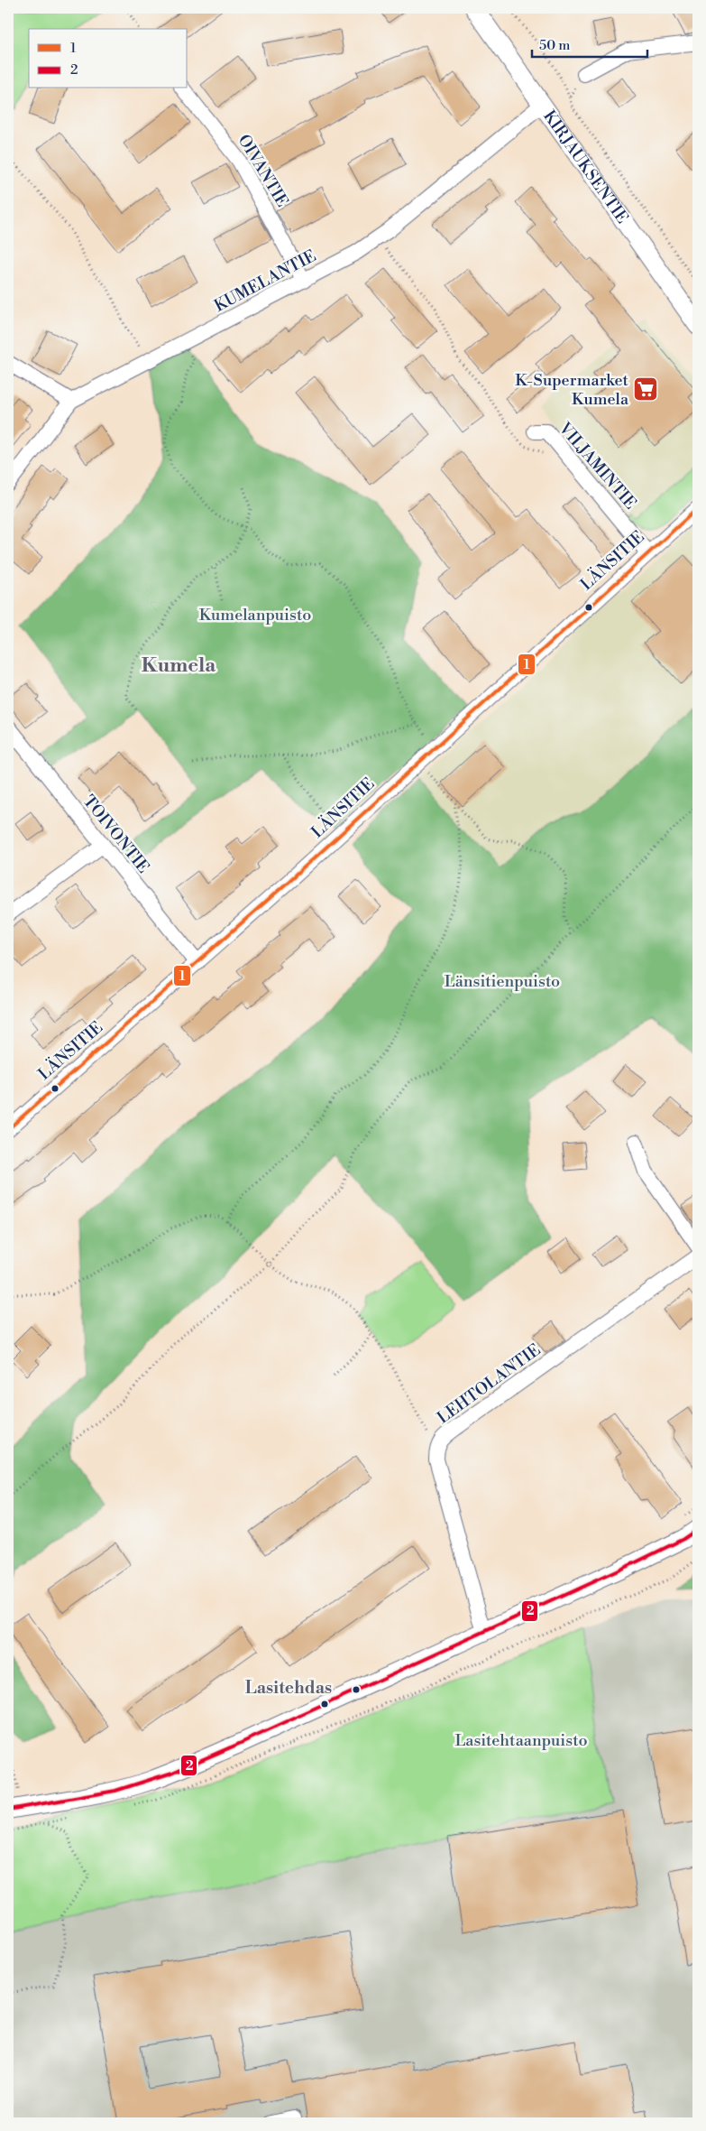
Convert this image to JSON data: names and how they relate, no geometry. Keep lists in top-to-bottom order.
{
  "streets": {
    "street": [
      "KIRJAUKSENTIE",
      "OIVANTIE",
      "KUMELANTIE",
      "VILJAMINTIE",
      "LÄNSITIE",
      "TOIVONTIE",
      "LEHTOLANTIE"
    ]
  },
  "crossings": [
    ["KIRJAUKSENTIE", "KUMELANTIE"],
    ["OIVANTIE", "KUMELANTIE"],
    ["VILJAMINTIE", "LÄNSITIE"],
    ["LÄNSITIE", "TOIVONTIE"]
  ],
  "districts": ["Kumela", "Lasitehdas"],
  "parks": ["Kumelanpuisto", "Länsitienpuisto", "Lasitehtaanpuisto"],
  "places": {
    "supermarket": ["K-Supermarket Kumela"]
  },
  "lines": ["transit line 1", "transit line 2"],
  "legend": ["1", "2"],
  "scale_bar": "50 m"
}
